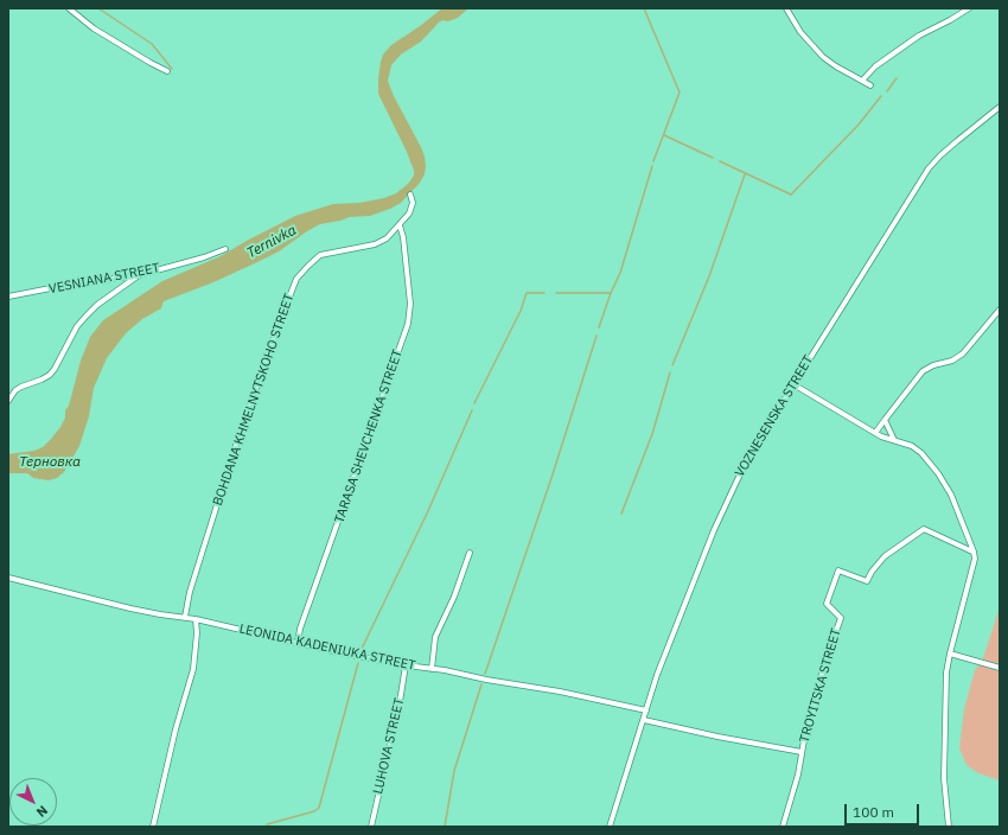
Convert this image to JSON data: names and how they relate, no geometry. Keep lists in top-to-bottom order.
{
  "streets": {
    "street": [
      "VESNIANA STREET",
      "BOHDANA KHMELNYTSKOHO STREET",
      "VOZNESENSKA STREET",
      "TARASA SHEVCHENKA STREET",
      "LEONIDA KADENIUKA STREET",
      "TROYITSKA STREET",
      "LUHOVA STREET"
    ]
  },
  "crossings": [
    ["BOHDANA KHMELNYTSKOHO STREET", "TARASA SHEVCHENKA STREET"],
    ["BOHDANA KHMELNYTSKOHO STREET", "LEONIDA KADENIUKA STREET"],
    ["VOZNESENSKA STREET", "LEONIDA KADENIUKA STREET"],
    ["TARASA SHEVCHENKA STREET", "LEONIDA KADENIUKA STREET"],
    ["LEONIDA KADENIUKA STREET", "LUHOVA STREET"]
  ],
  "water": ["Ternivka", "Терновка"],
  "scale_bar": "100 m",
  "north": "bottom right"
}
